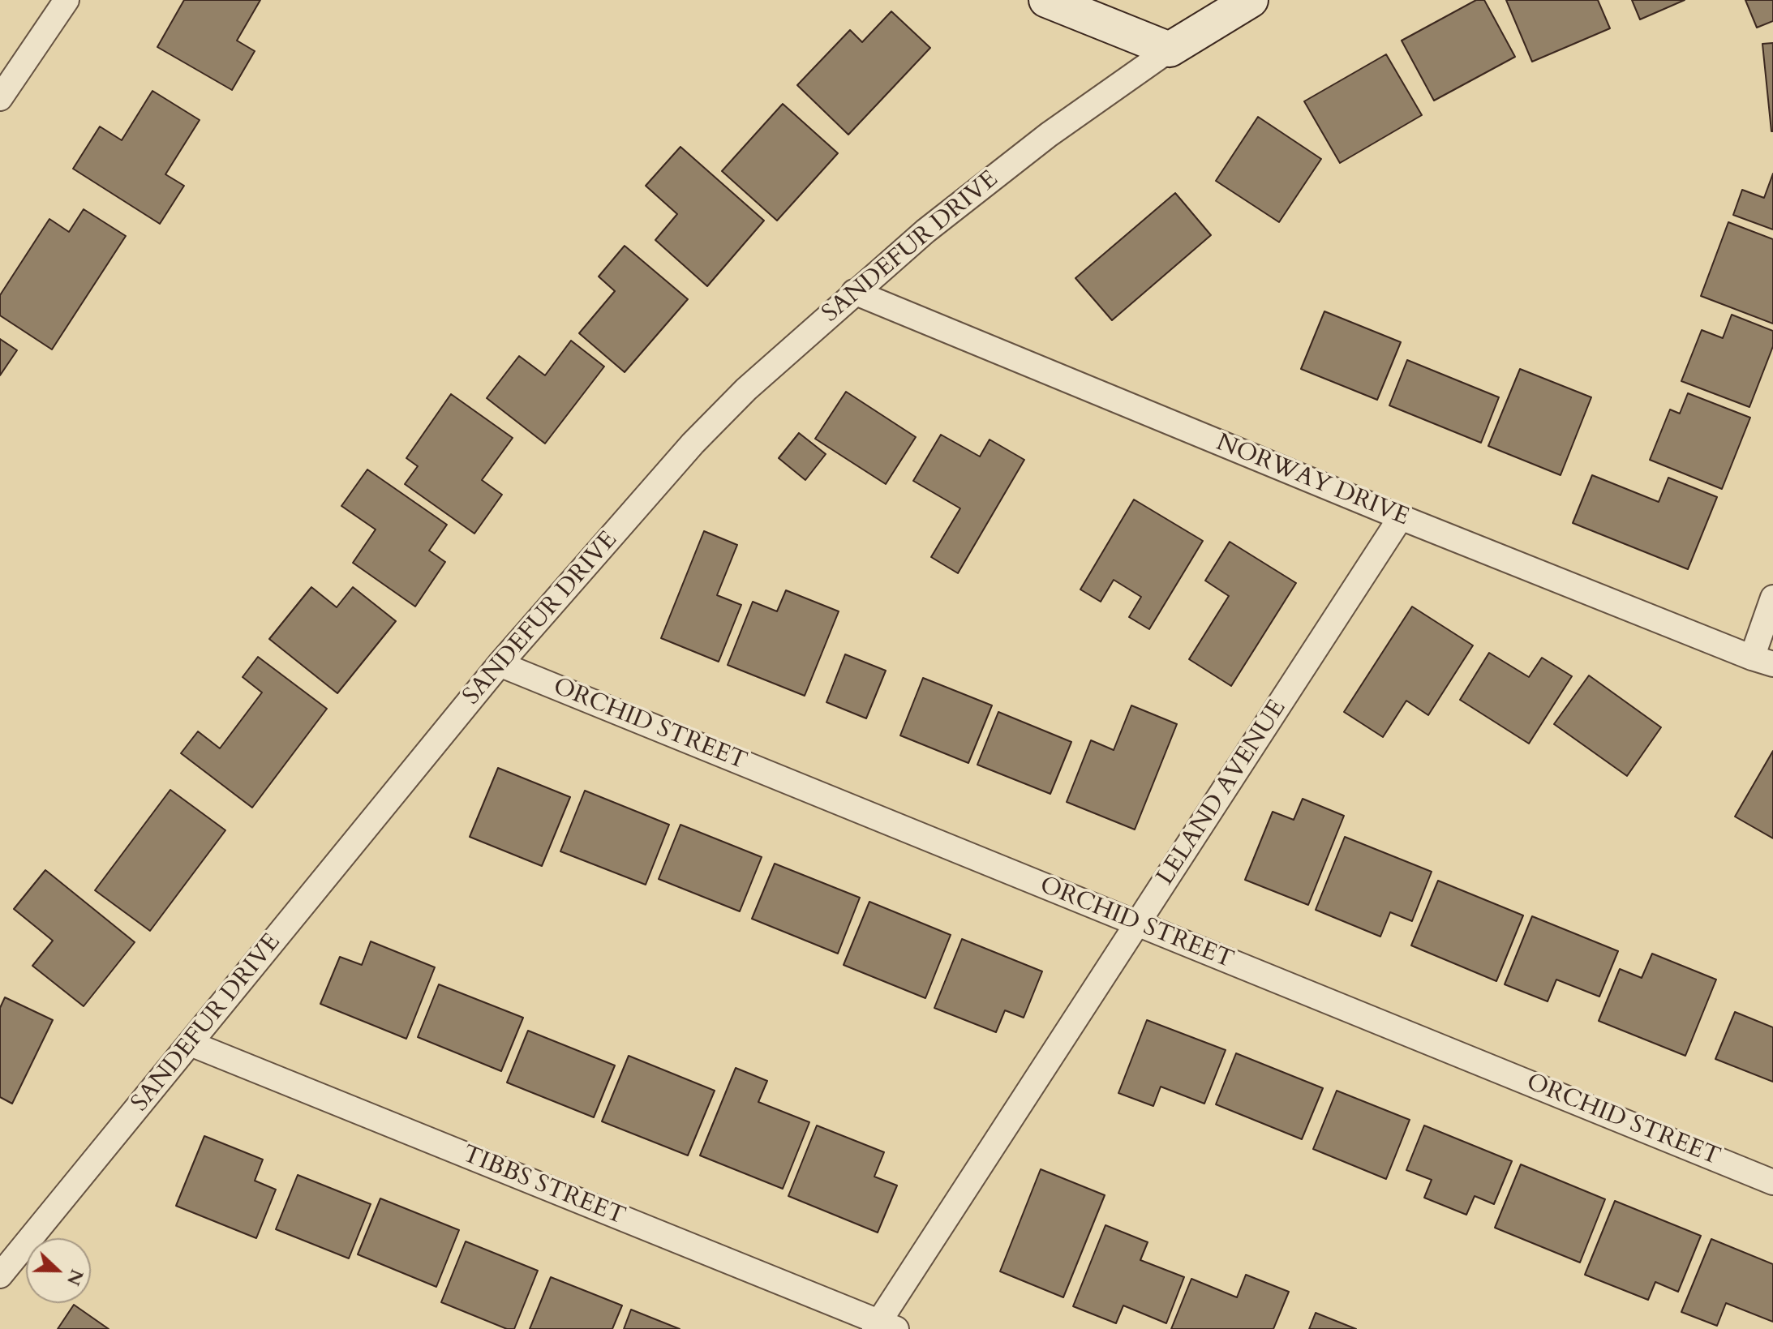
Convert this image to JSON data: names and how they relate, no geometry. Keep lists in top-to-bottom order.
{
  "streets": {
    "street": [
      "SANDEFUR DRIVE",
      "NORWAY DRIVE",
      "ORCHID STREET",
      "LELAND AVENUE",
      "TIBBS STREET"
    ]
  },
  "crossings": [
    ["SANDEFUR DRIVE", "NORWAY DRIVE"],
    ["SANDEFUR DRIVE", "ORCHID STREET"],
    ["SANDEFUR DRIVE", "TIBBS STREET"],
    ["NORWAY DRIVE", "LELAND AVENUE"],
    ["ORCHID STREET", "LELAND AVENUE"],
    ["LELAND AVENUE", "TIBBS STREET"]
  ],
  "north": "right"
}
